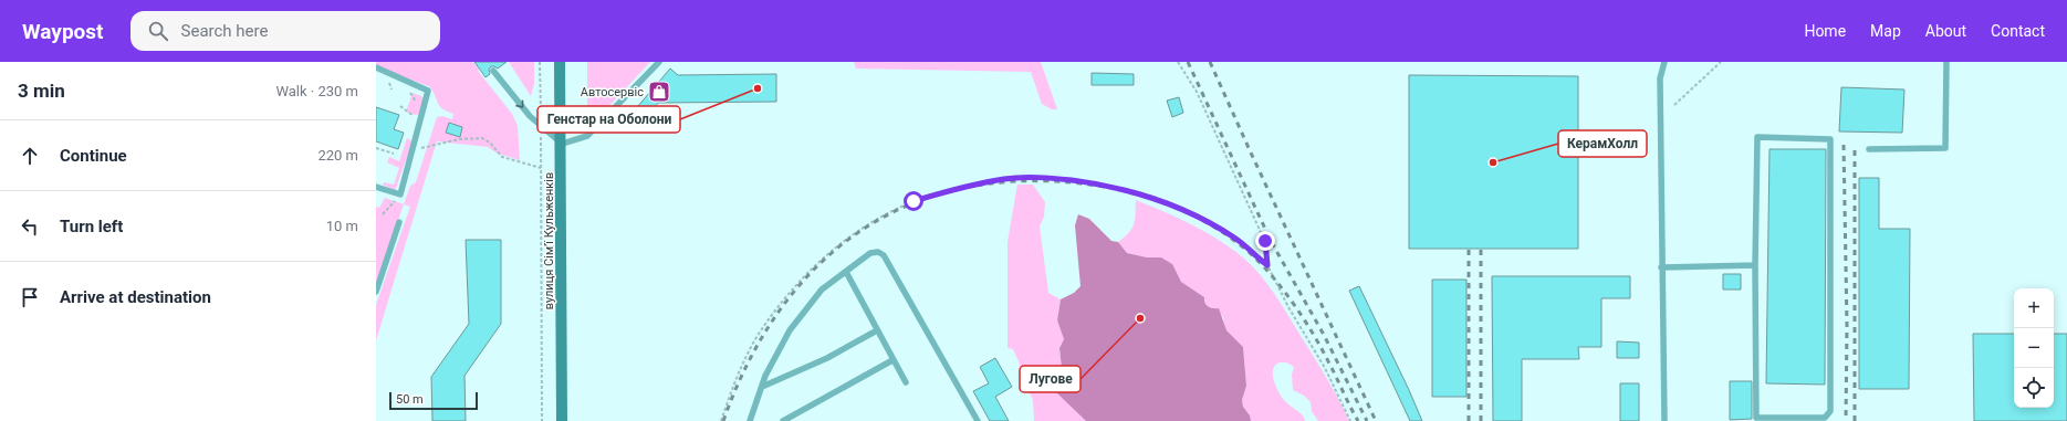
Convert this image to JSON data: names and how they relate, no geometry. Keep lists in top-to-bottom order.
{
  "streets": {
    "main road": ["вулиця Сімʼї Кульженків"]
  },
  "places": {
    "other": ["Генстар на Оболони", "КерамХолл", "Лугове"],
    "shop": ["Автосервіс"]
  },
  "scale_bar": "50 m",
  "page": {
    "header": "Waypost",
    "search": "Search here",
    "nav": [
      "Home",
      "Map",
      "About",
      "Contact"
    ],
    "heading": ["3 min", "Walk · 230 m"],
    "list": [
      ["Continue", "220 m"],
      ["Turn left", "10 m"],
      "Arrive at destination"
    ],
    "map_buttons": ["+", "−"],
    "scale": "50 m"
  }
}
